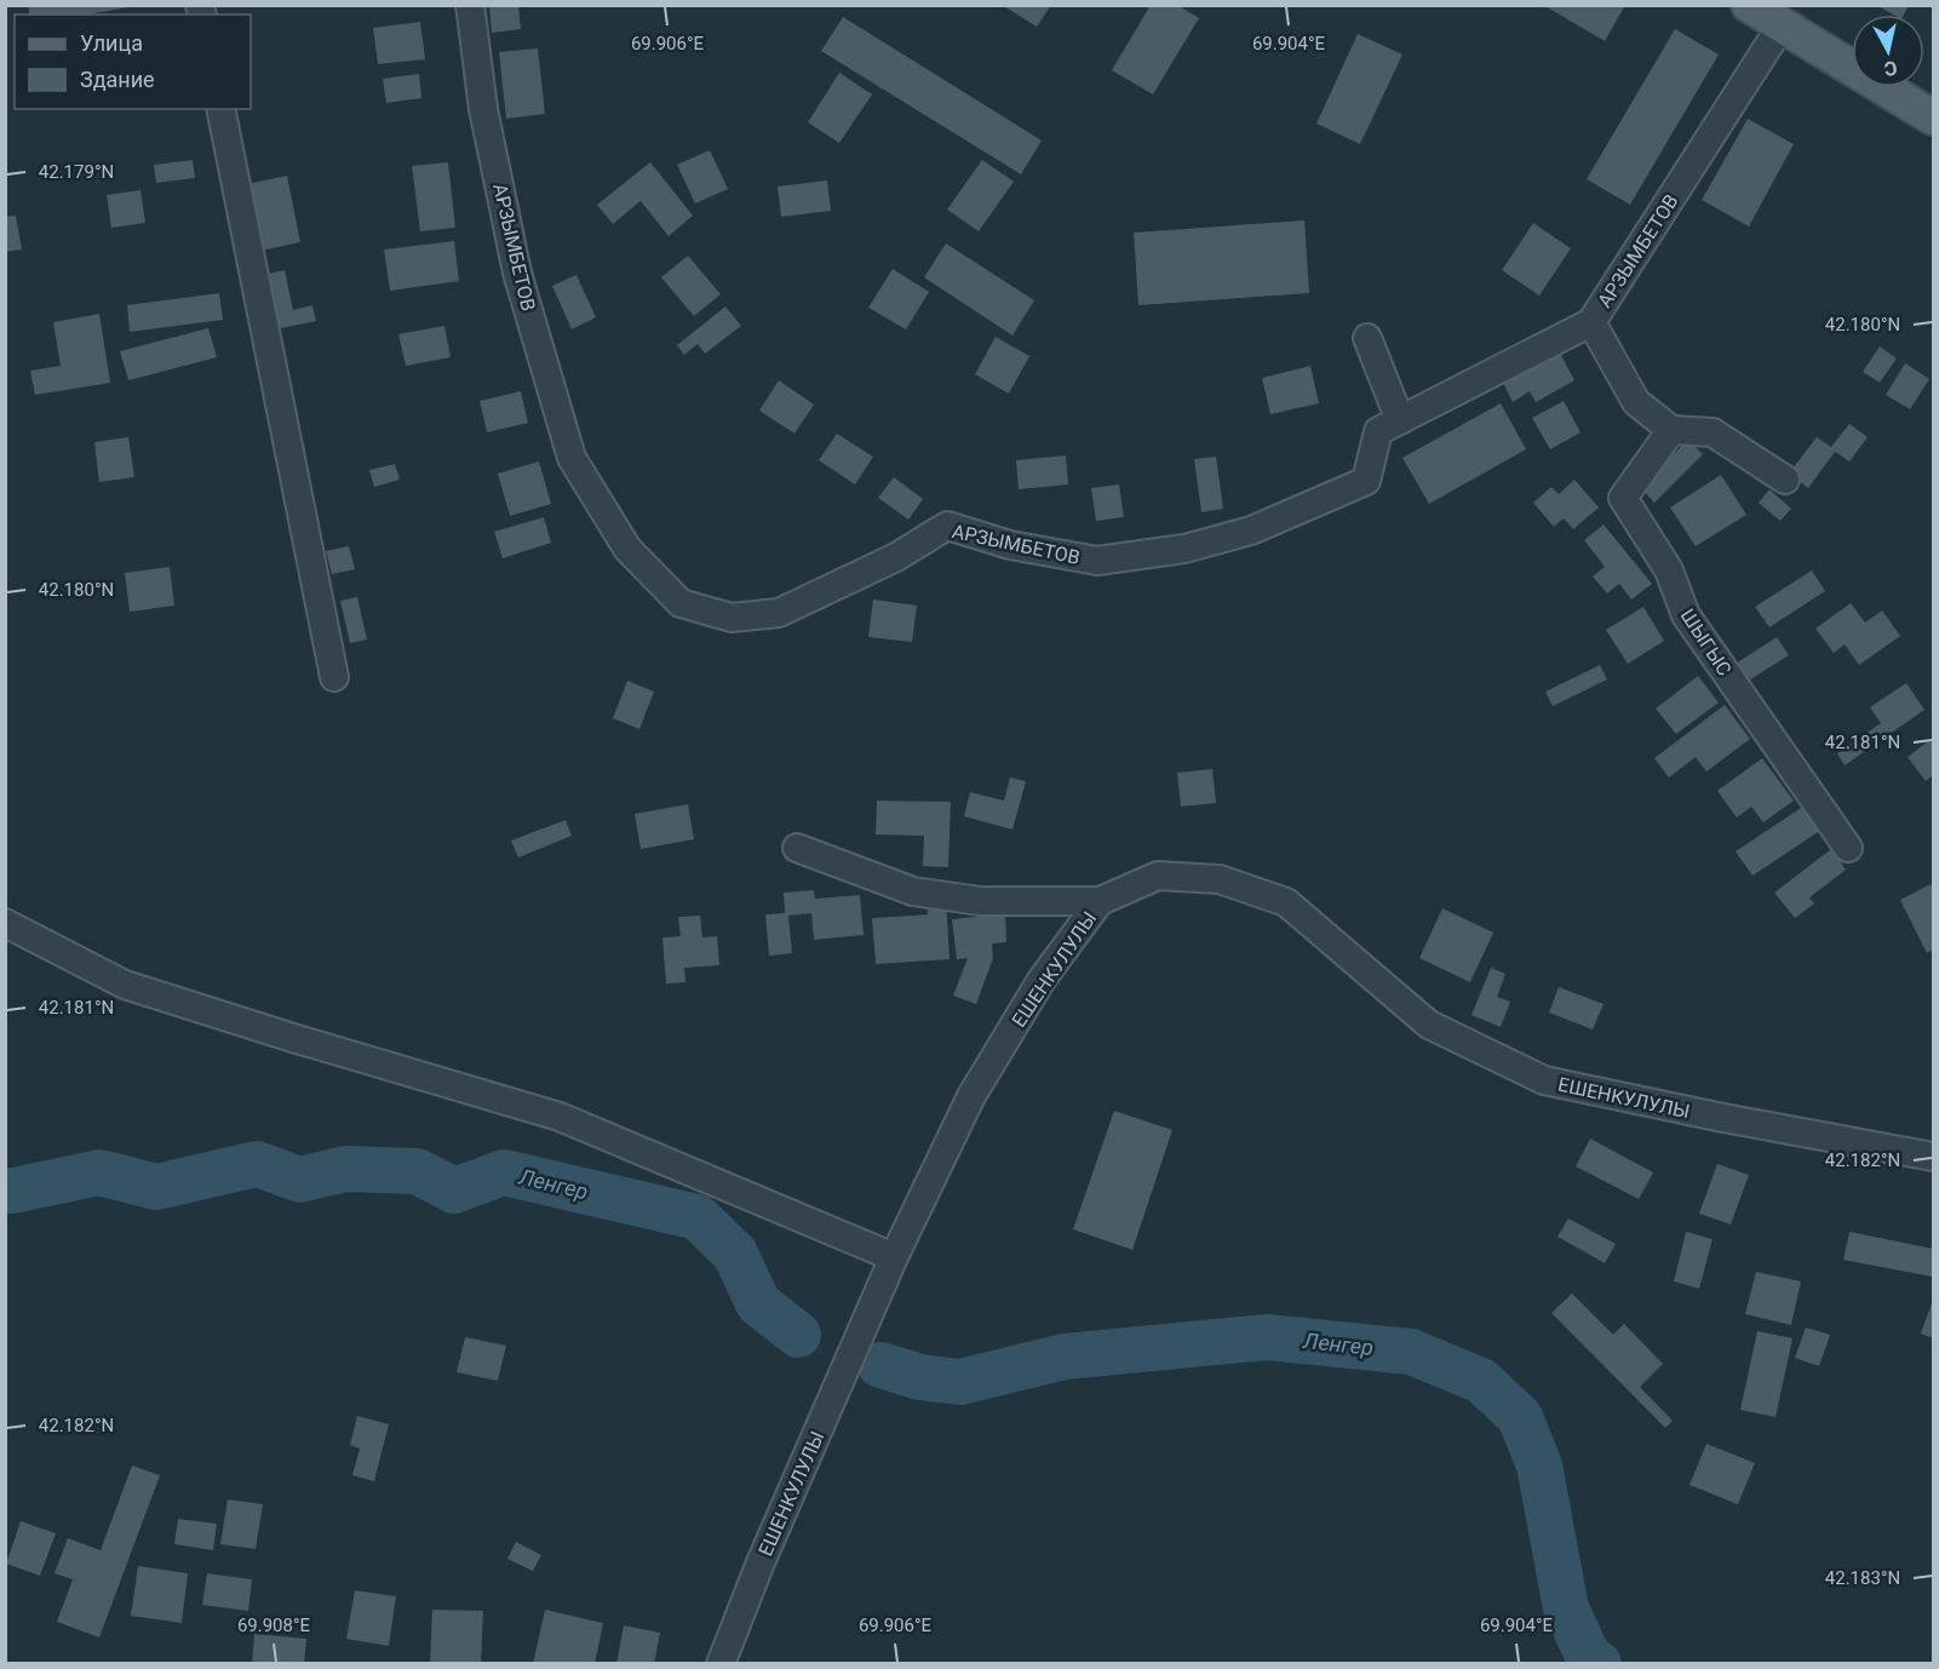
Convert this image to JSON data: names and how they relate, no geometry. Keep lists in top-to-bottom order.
{
  "streets": {
    "street": ["АРЗЫМБЕТОВ", "ШЫГЫС", "ЕШЕНКУЛУЛЫ"]
  },
  "water": ["Ленгер"],
  "legend": ["Улица", "Здание"],
  "north": "bottom",
  "coordinates": [
    "69.906°E",
    "69.904°E",
    "42.179°N",
    "42.180°N",
    "42.181°N",
    "42.182°N",
    "42.183°N",
    "69.908°E"
  ]
}
